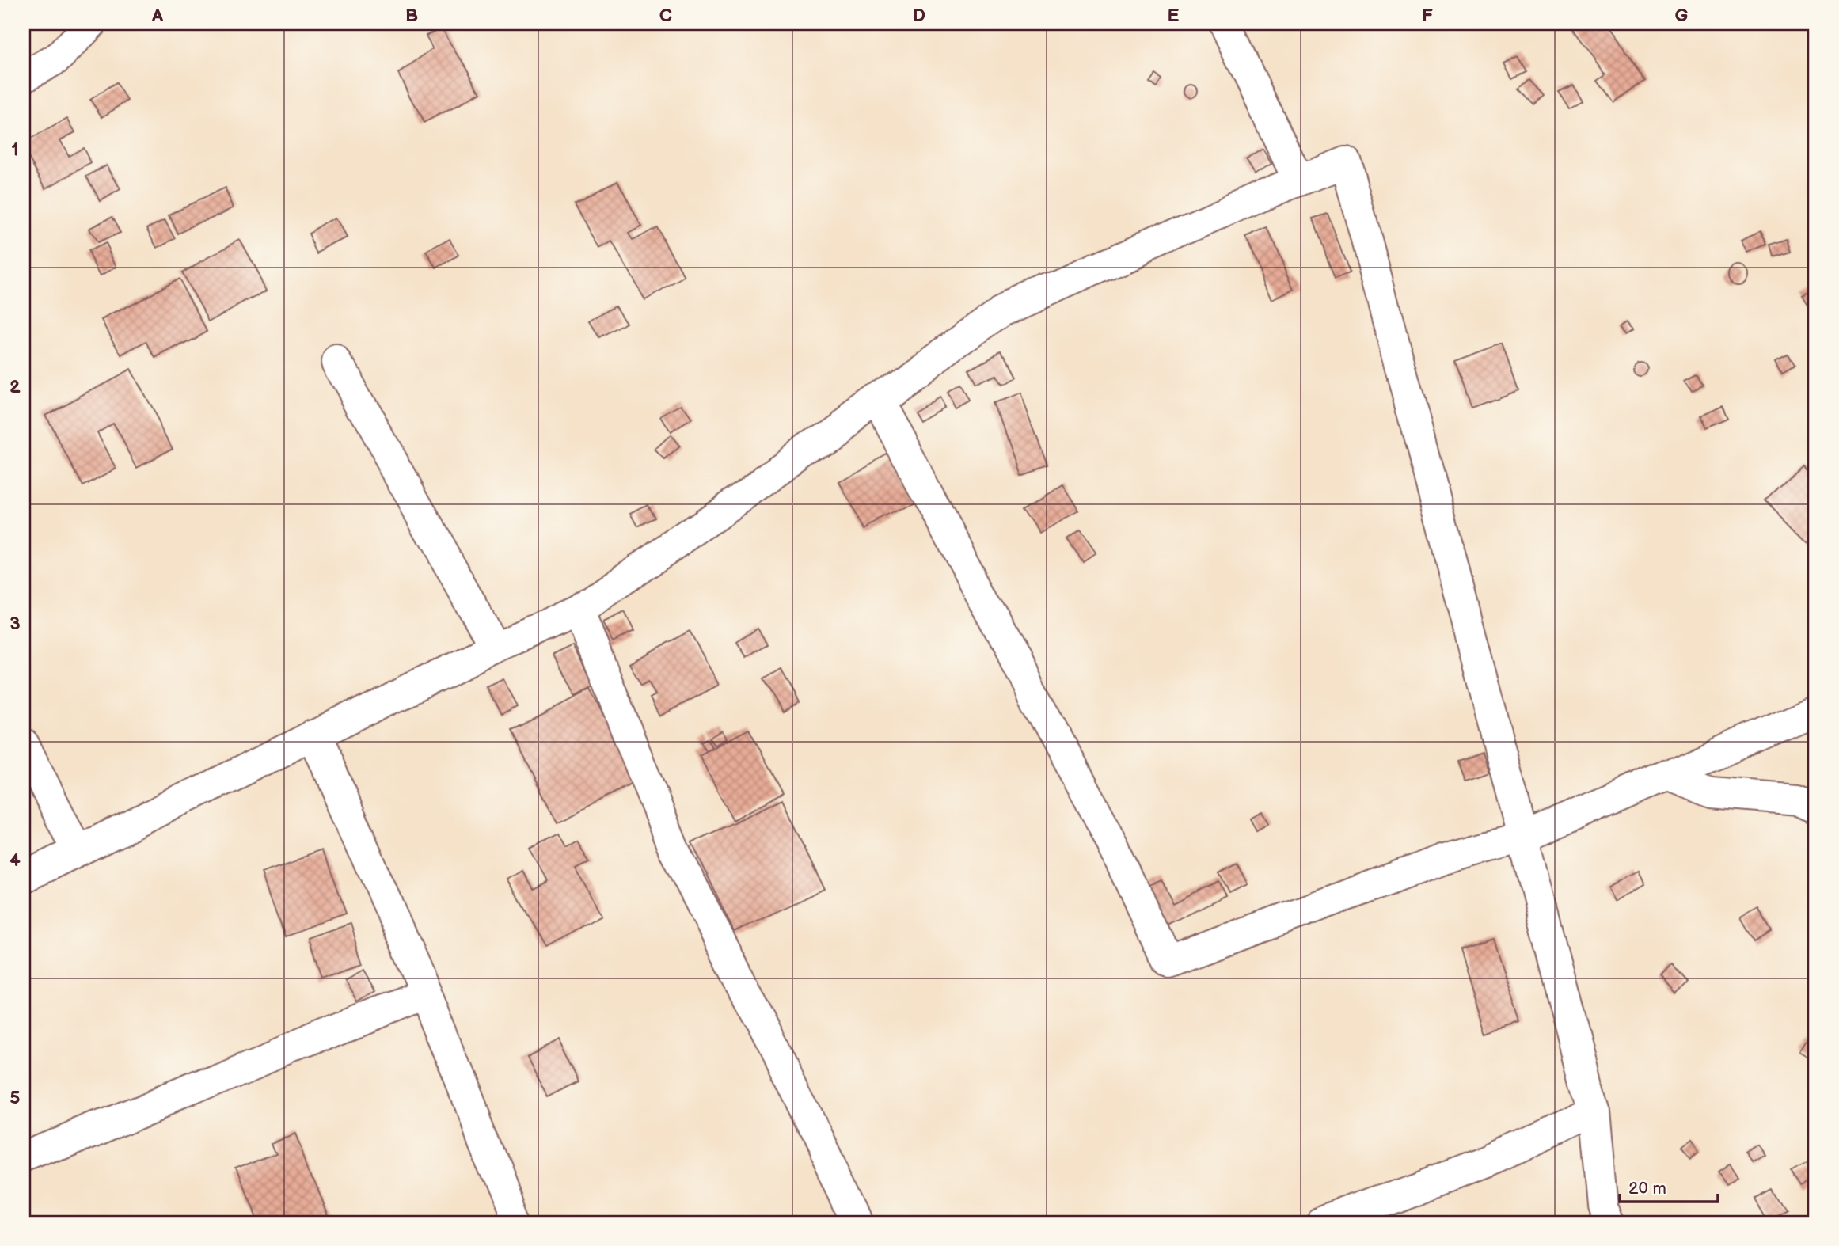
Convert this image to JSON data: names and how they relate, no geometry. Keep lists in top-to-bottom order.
{
  "scale_bar": "20 m",
  "grid": {
    "columns": [
      "A",
      "B",
      "C",
      "D",
      "E",
      "F",
      "G"
    ],
    "rows": [
      "1",
      "2",
      "3",
      "4",
      "5"
    ]
  }
}
